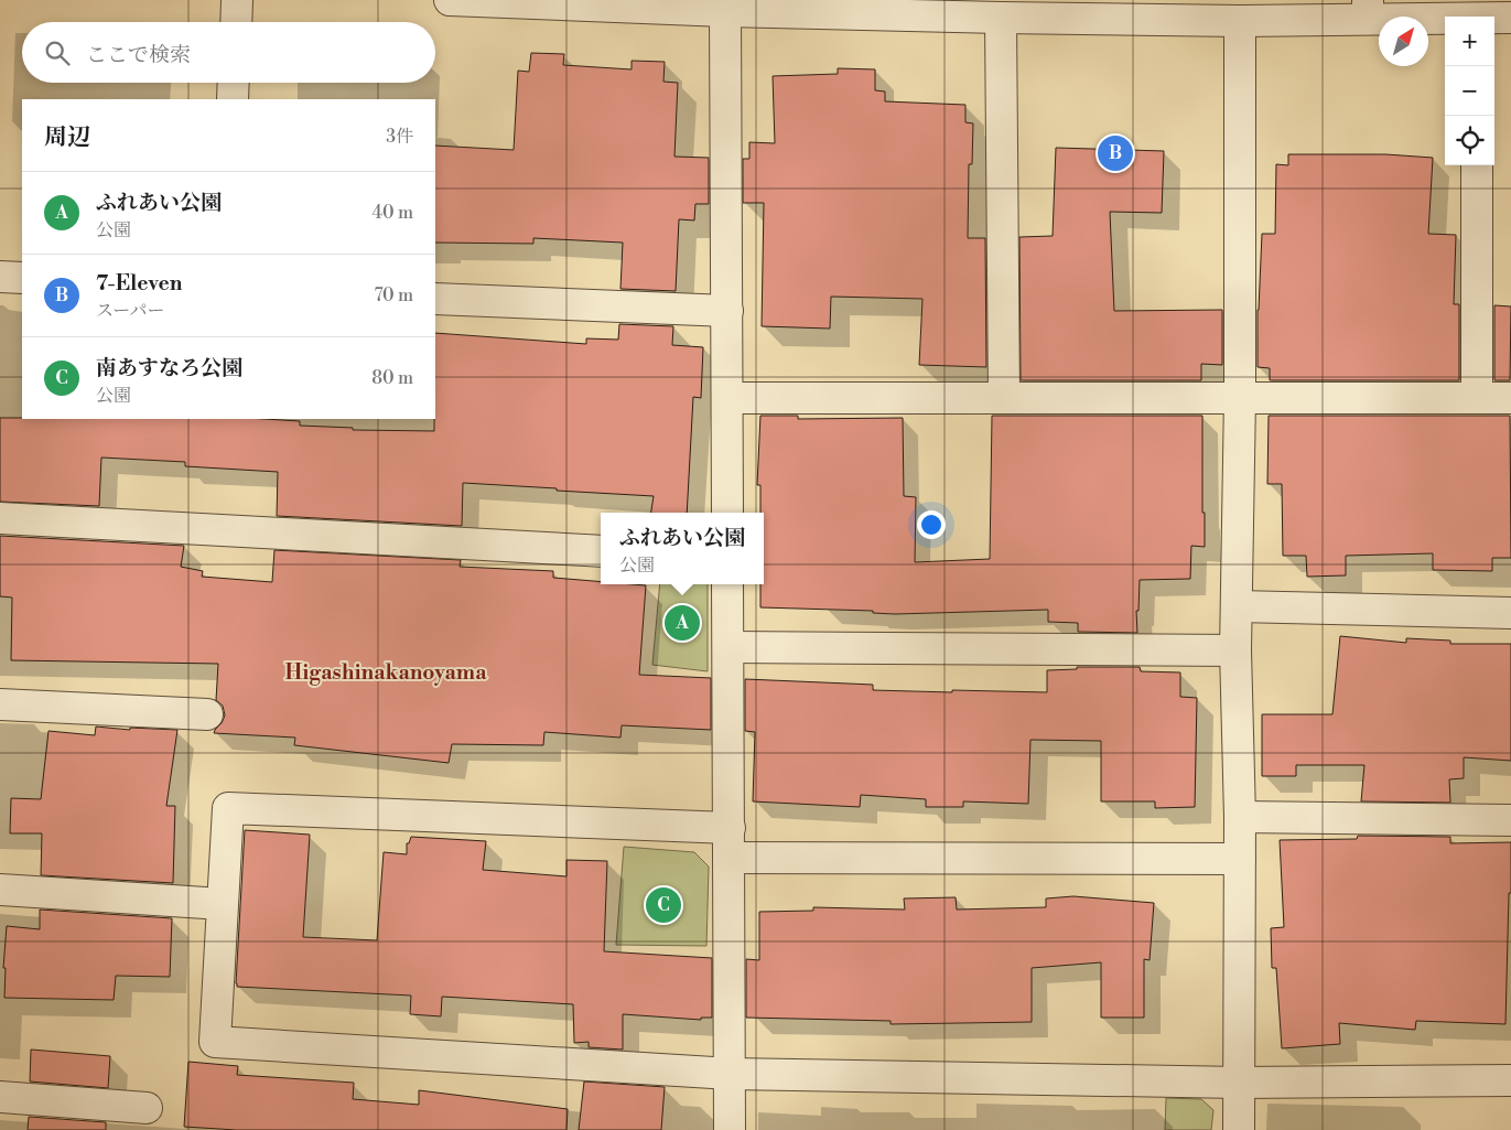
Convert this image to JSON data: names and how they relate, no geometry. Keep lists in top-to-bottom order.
{
  "districts": ["Higashinakanoyama"],
  "north": "top right",
  "page": {
    "map_buttons": ["+", "−"],
    "search": "ここで検索",
    "heading": ["周辺", "3件"],
    "pins": ["B", "A", "C"],
    "list": [
      {
        "mark": "A",
        "name": "ふれあい公園",
        "note": "公園",
        "value": "40 m"
      },
      {
        "mark": "B",
        "name": "7-Eleven",
        "note": "スーパー",
        "value": "70 m"
      },
      {
        "mark": "C",
        "name": "南あすなろ公園",
        "note": "公園",
        "value": "80 m"
      }
    ],
    "popup": ["ふれあい公園", "公園"]
  }
}
